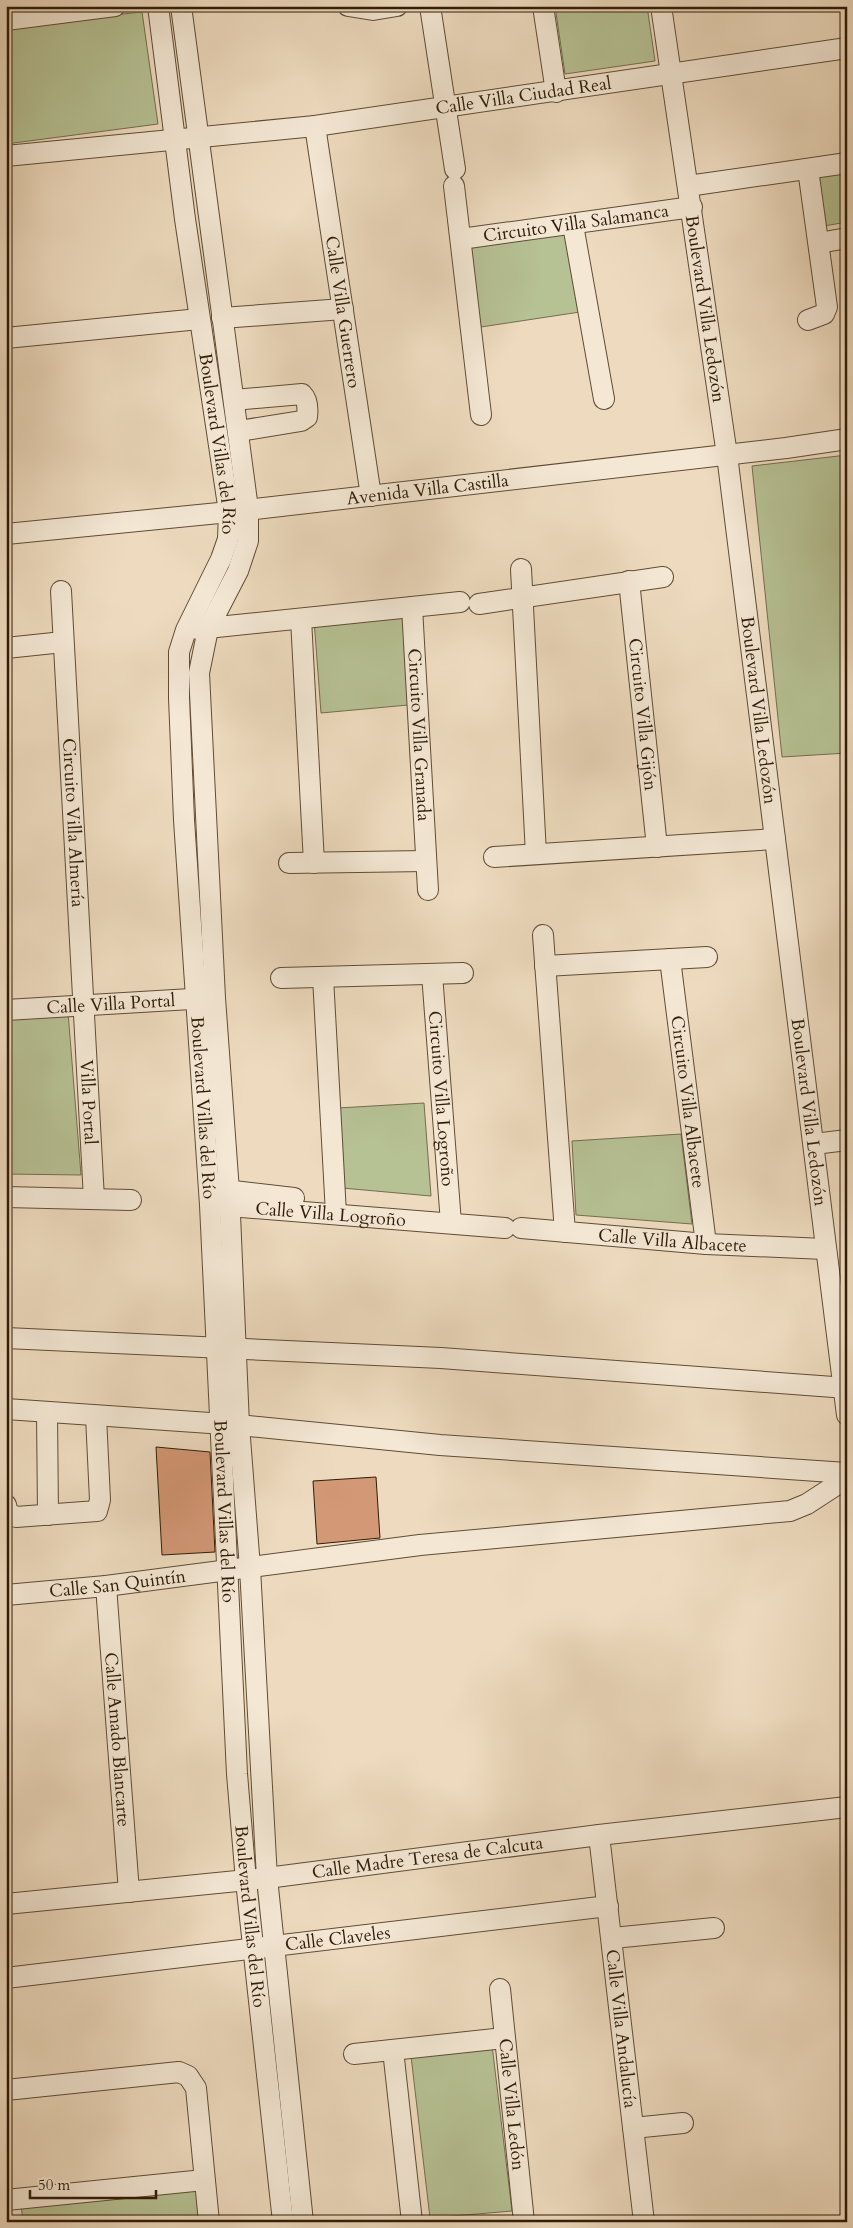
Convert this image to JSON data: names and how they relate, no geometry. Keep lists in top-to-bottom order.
{
  "streets": {
    "street": [
      "Calle Villa Ciudad Real",
      "Circuito Villa Salamanca",
      "Boulevard Villa Ledozón",
      "Calle Villa Guerrero",
      "Boulevard Villas del Río",
      "Avenida Villa Castilla",
      "Circuito Villa Gijón",
      "Circuito Villa Granada",
      "Circuito Villa Almería",
      "Calle Villa Portal",
      "Circuito Villa Logroño",
      "Villa Portal",
      "Circuito Villa Albacete",
      "Calle Villa Logroño",
      "Calle Villa Albacete",
      "Calle San Quintín",
      "Calle Amado Blancarte",
      "Calle Madre Teresa de Calcuta",
      "Calle Claveles",
      "Calle Villa Andalucía",
      "Calle Villa Ledón"
    ]
  },
  "crossings": [
    ["Calle Villa Ciudad Real", "Boulevard Villa Ledozón"],
    ["Calle Villa Ciudad Real", "Calle Villa Guerrero"],
    ["Calle Villa Ciudad Real", "Boulevard Villas del Río"],
    ["Circuito Villa Salamanca", "Boulevard Villa Ledozón"],
    ["Boulevard Villa Ledozón", "Avenida Villa Castilla"],
    ["Boulevard Villa Ledozón", "Calle Villa Albacete"],
    ["Calle Villa Guerrero", "Avenida Villa Castilla"],
    ["Boulevard Villas del Río", "Avenida Villa Castilla"],
    ["Boulevard Villas del Río", "Calle Villa Portal"],
    ["Boulevard Villas del Río", "Calle San Quintín"],
    ["Boulevard Villas del Río", "Calle Madre Teresa de Calcuta"],
    ["Boulevard Villas del Río", "Calle Claveles"],
    ["Circuito Villa Almería", "Calle Villa Portal"],
    ["Circuito Villa Almería", "Villa Portal"],
    ["Calle Villa Portal", "Villa Portal"],
    ["Circuito Villa Logroño", "Calle Villa Logroño"],
    ["Circuito Villa Logroño", "Calle Villa Albacete"],
    ["Circuito Villa Albacete", "Calle Villa Albacete"],
    ["Calle Villa Logroño", "Calle Villa Albacete"],
    ["Calle San Quintín", "Calle Amado Blancarte"],
    ["Calle Amado Blancarte", "Calle Madre Teresa de Calcuta"],
    ["Calle Madre Teresa de Calcuta", "Calle Villa Andalucía"],
    ["Calle Claveles", "Calle Villa Andalucía"]
  ],
  "scale_bar": "50 m"
}
